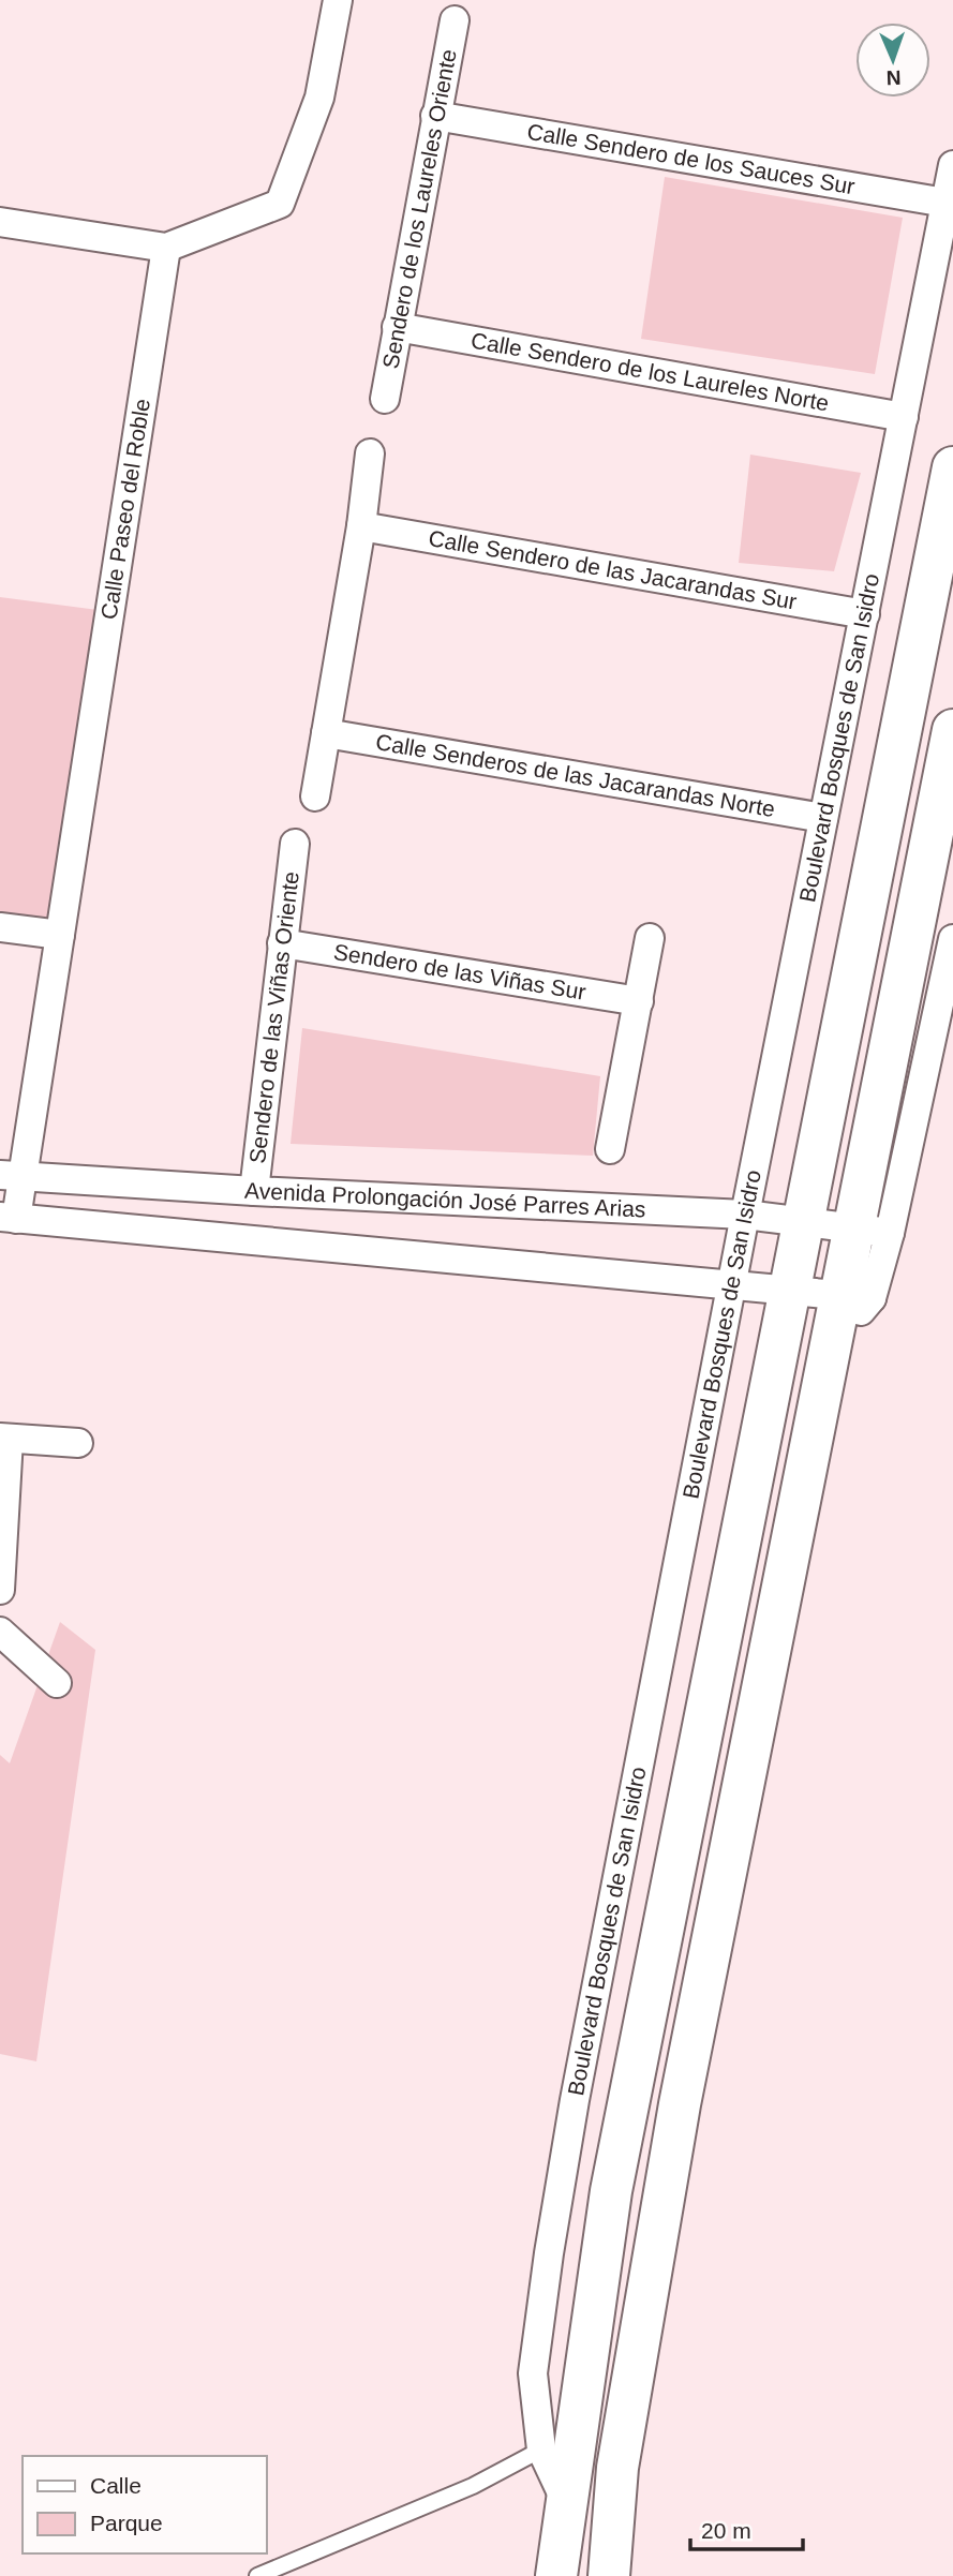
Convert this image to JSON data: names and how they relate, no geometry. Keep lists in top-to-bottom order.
{
  "streets": {
    "street": [
      "Calle Sendero de los Sauces Sur",
      "Sendero de los Laureles Oriente",
      "Calle Sendero de los Laureles Norte",
      "Calle Paseo del Roble",
      "Calle Sendero de las Jacarandas Sur",
      "Boulevard Bosques de San Isidro",
      "Calle Senderos de las Jacarandas Norte",
      "Sendero de las Viñas Sur",
      "Sendero de las Viñas Oriente",
      "Avenida Prolongación José Parres Arias"
    ]
  },
  "crossings": [
    ["Calle Sendero de los Sauces Sur", "Sendero de los Laureles Oriente"],
    ["Calle Sendero de los Sauces Sur", "Boulevard Bosques de San Isidro"],
    ["Sendero de los Laureles Oriente", "Calle Sendero de los Laureles Norte"],
    ["Calle Sendero de los Laureles Norte", "Boulevard Bosques de San Isidro"],
    ["Calle Paseo del Roble", "Avenida Prolongación José Parres Arias"],
    ["Calle Sendero de las Jacarandas Sur", "Boulevard Bosques de San Isidro"],
    ["Boulevard Bosques de San Isidro", "Calle Senderos de las Jacarandas Norte"],
    ["Boulevard Bosques de San Isidro", "Avenida Prolongación José Parres Arias"],
    ["Sendero de las Viñas Sur", "Sendero de las Viñas Oriente"],
    ["Sendero de las Viñas Oriente", "Avenida Prolongación José Parres Arias"]
  ],
  "legend": ["Calle", "Parque"],
  "scale_bar": "20 m",
  "north": "bottom"
}
